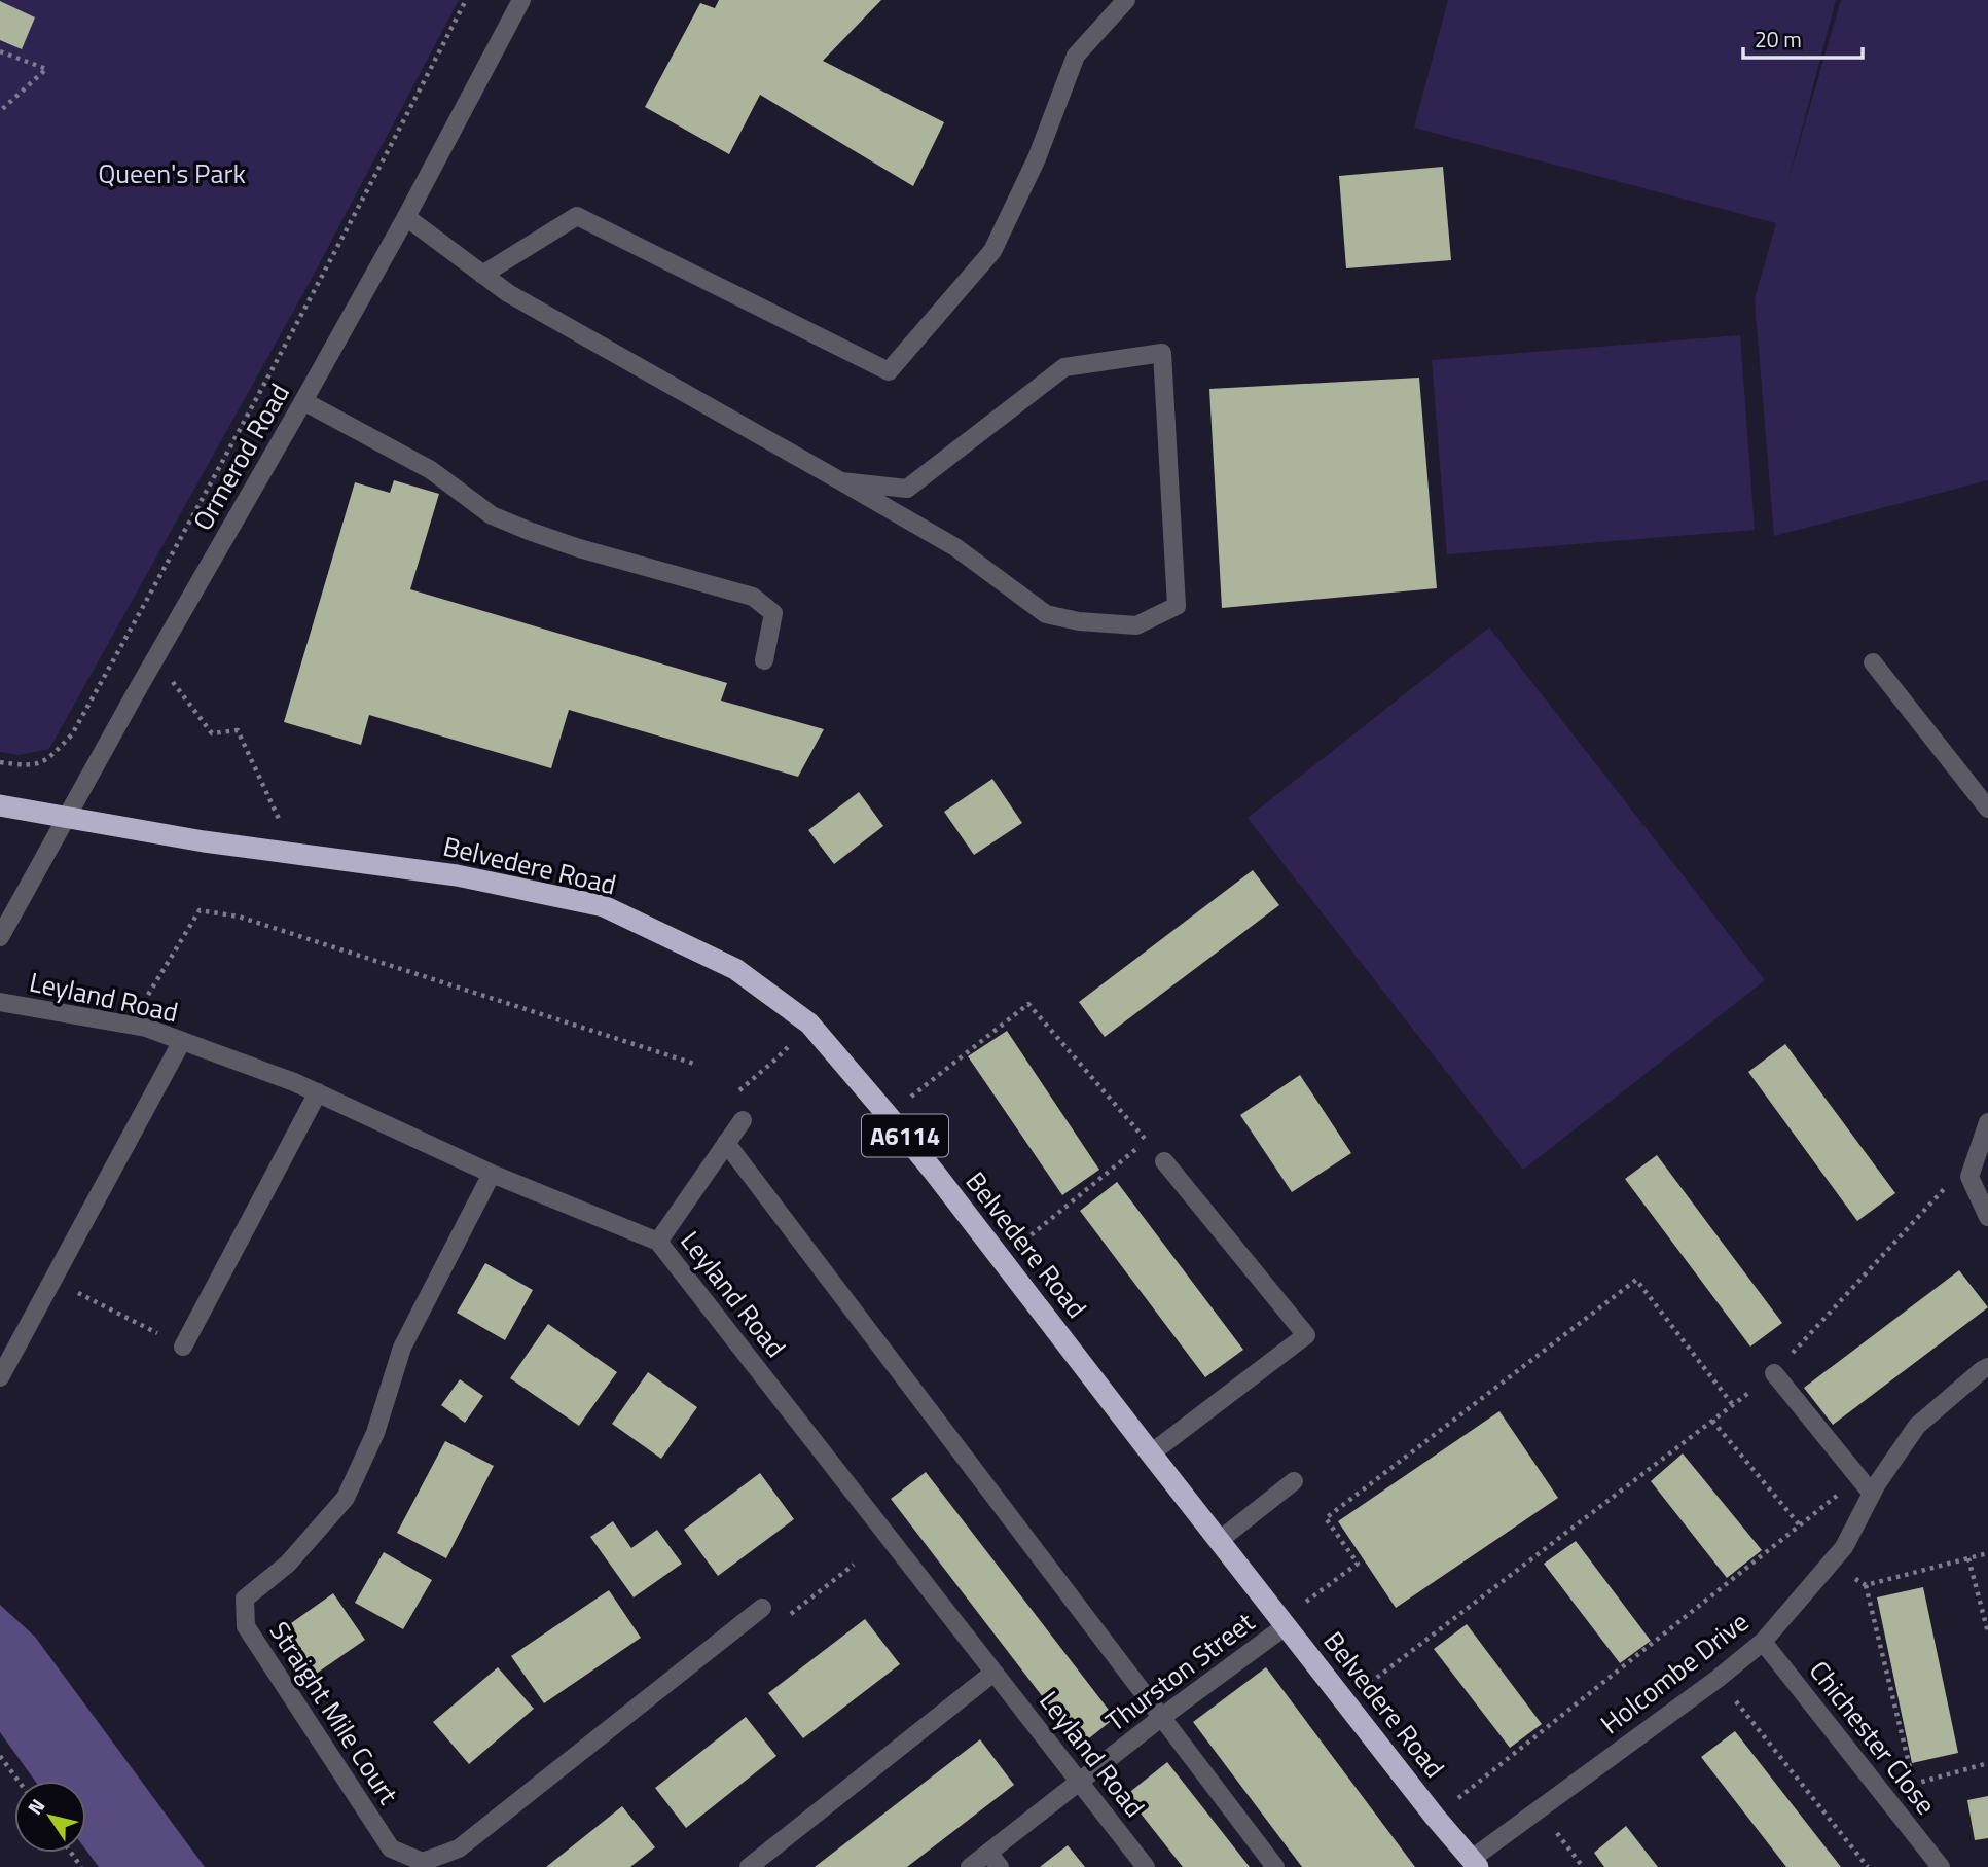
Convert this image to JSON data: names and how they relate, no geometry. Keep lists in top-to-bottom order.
{
  "streets": {
    "highway": ["Belvedere Road", "A6114"],
    "street": [
      "Ormerod Road",
      "Leyland Road",
      "Thurston Street",
      "Holcombe Drive",
      "Straight Mile Court",
      "Chichester Close"
    ]
  },
  "crossings": [
    ["Ormerod Road", "Belvedere Road"],
    ["Belvedere Road", "Thurston Street"],
    ["Belvedere Road", "Holcombe Drive"],
    ["Leyland Road", "Thurston Street"],
    ["Leyland Road", "Straight Mile Court"],
    ["Holcombe Drive", "Chichester Close"]
  ],
  "parks": ["Queen's Park"],
  "scale_bar": "20 m",
  "north": "top left"
}
